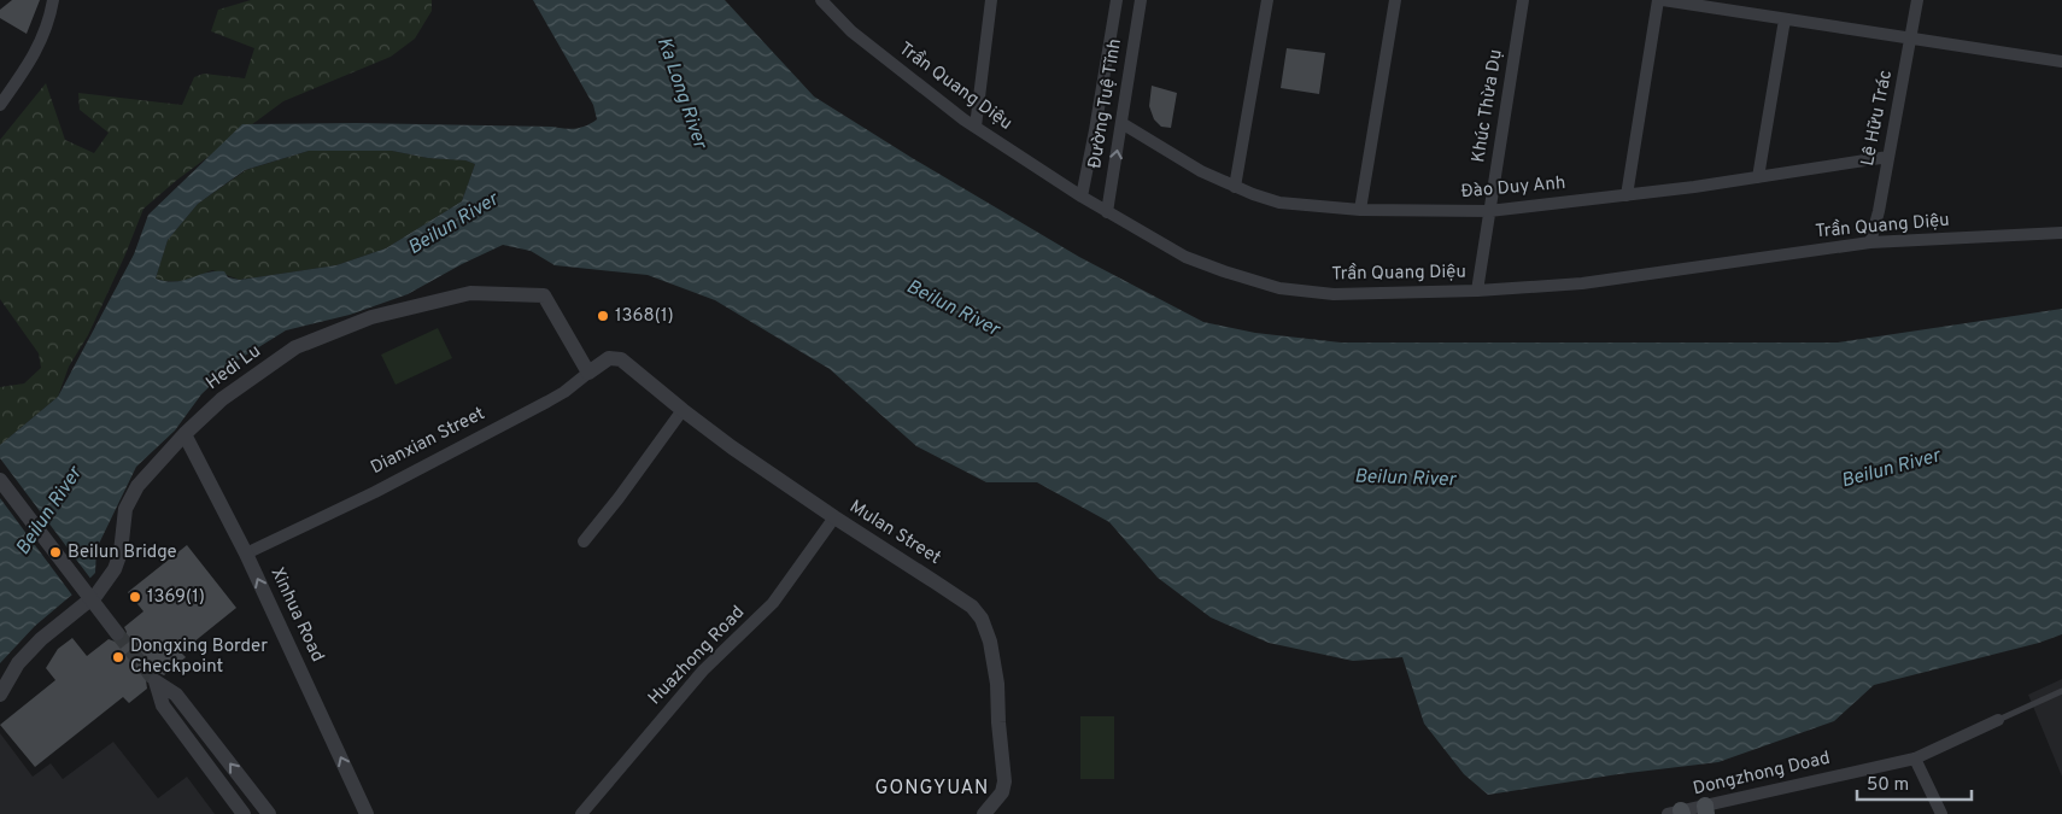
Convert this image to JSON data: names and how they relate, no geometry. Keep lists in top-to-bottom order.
{
  "streets": {
    "street": [
      "Trần Quang Diệu",
      "Đường Tuệ Tĩnh",
      "Khúc Thừa Dụ",
      "Lê Hữu Trác",
      "Đào Duy Anh",
      "Hedi Lu",
      "Dianxian Street",
      "Mulan Street",
      "Xinhua Road",
      "Huazhong Road",
      "Dongzhong Doad"
    ]
  },
  "crossings": [
    ["Trần Quang Diệu", "Đường Tuệ Tĩnh"],
    ["Trần Quang Diệu", "Khúc Thừa Dụ"],
    ["Trần Quang Diệu", "Lê Hữu Trác"],
    ["Đường Tuệ Tĩnh", "Đào Duy Anh"],
    ["Khúc Thừa Dụ", "Đào Duy Anh"],
    ["Lê Hữu Trác", "Đào Duy Anh"],
    ["Hedi Lu", "Dianxian Street"],
    ["Hedi Lu", "Xinhua Road"],
    ["Dianxian Street", "Mulan Street"],
    ["Dianxian Street", "Xinhua Road"],
    ["Mulan Street", "Huazhong Road"]
  ],
  "one_way": ["Xinhua Road"],
  "districts": ["GONGYUAN"],
  "water": ["Ka Long River", "Beilun River"],
  "places": [
    "1368(1)",
    "Beilun Bridge",
    "1369(1)",
    "Dongxing Border Checkpoint"
  ],
  "scale_bar": "50 m"
}
